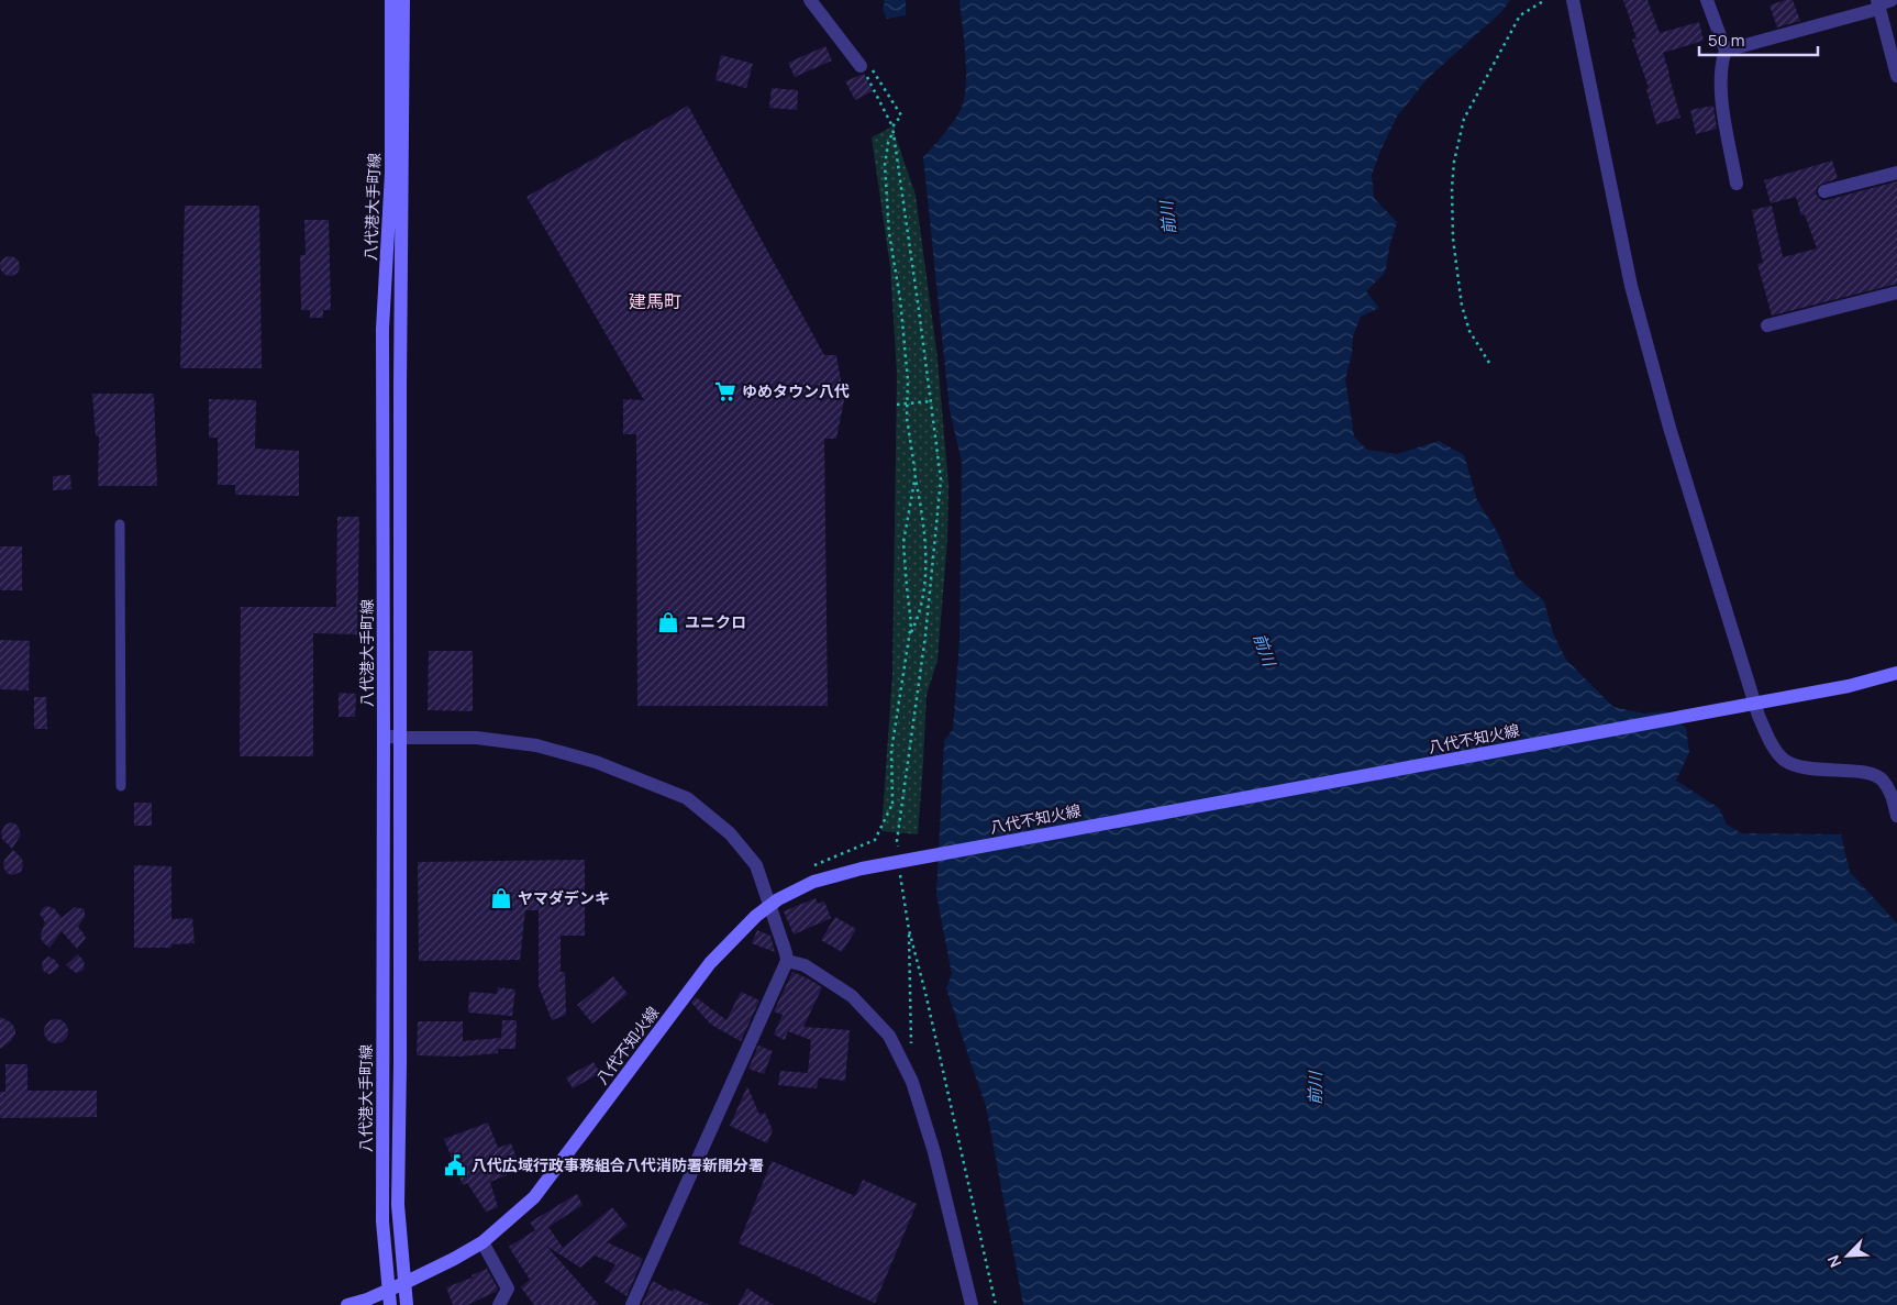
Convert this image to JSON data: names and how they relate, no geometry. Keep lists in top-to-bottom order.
{
  "streets": {
    "main road": ["八代港大手町線", "八代不知火線"]
  },
  "crossings": [
    ["八代港大手町線", "八代不知火線"]
  ],
  "districts": ["建馬町"],
  "water": ["前川"],
  "places": {
    "supermarket": ["ゆめタウン八代"],
    "shop": ["ユニクロ", "ヤマダデンキ"],
    "public building": ["八代広域行政事務組合八代消防署新開分署"]
  },
  "scale_bar": "50 m",
  "north": "bottom left"
}
